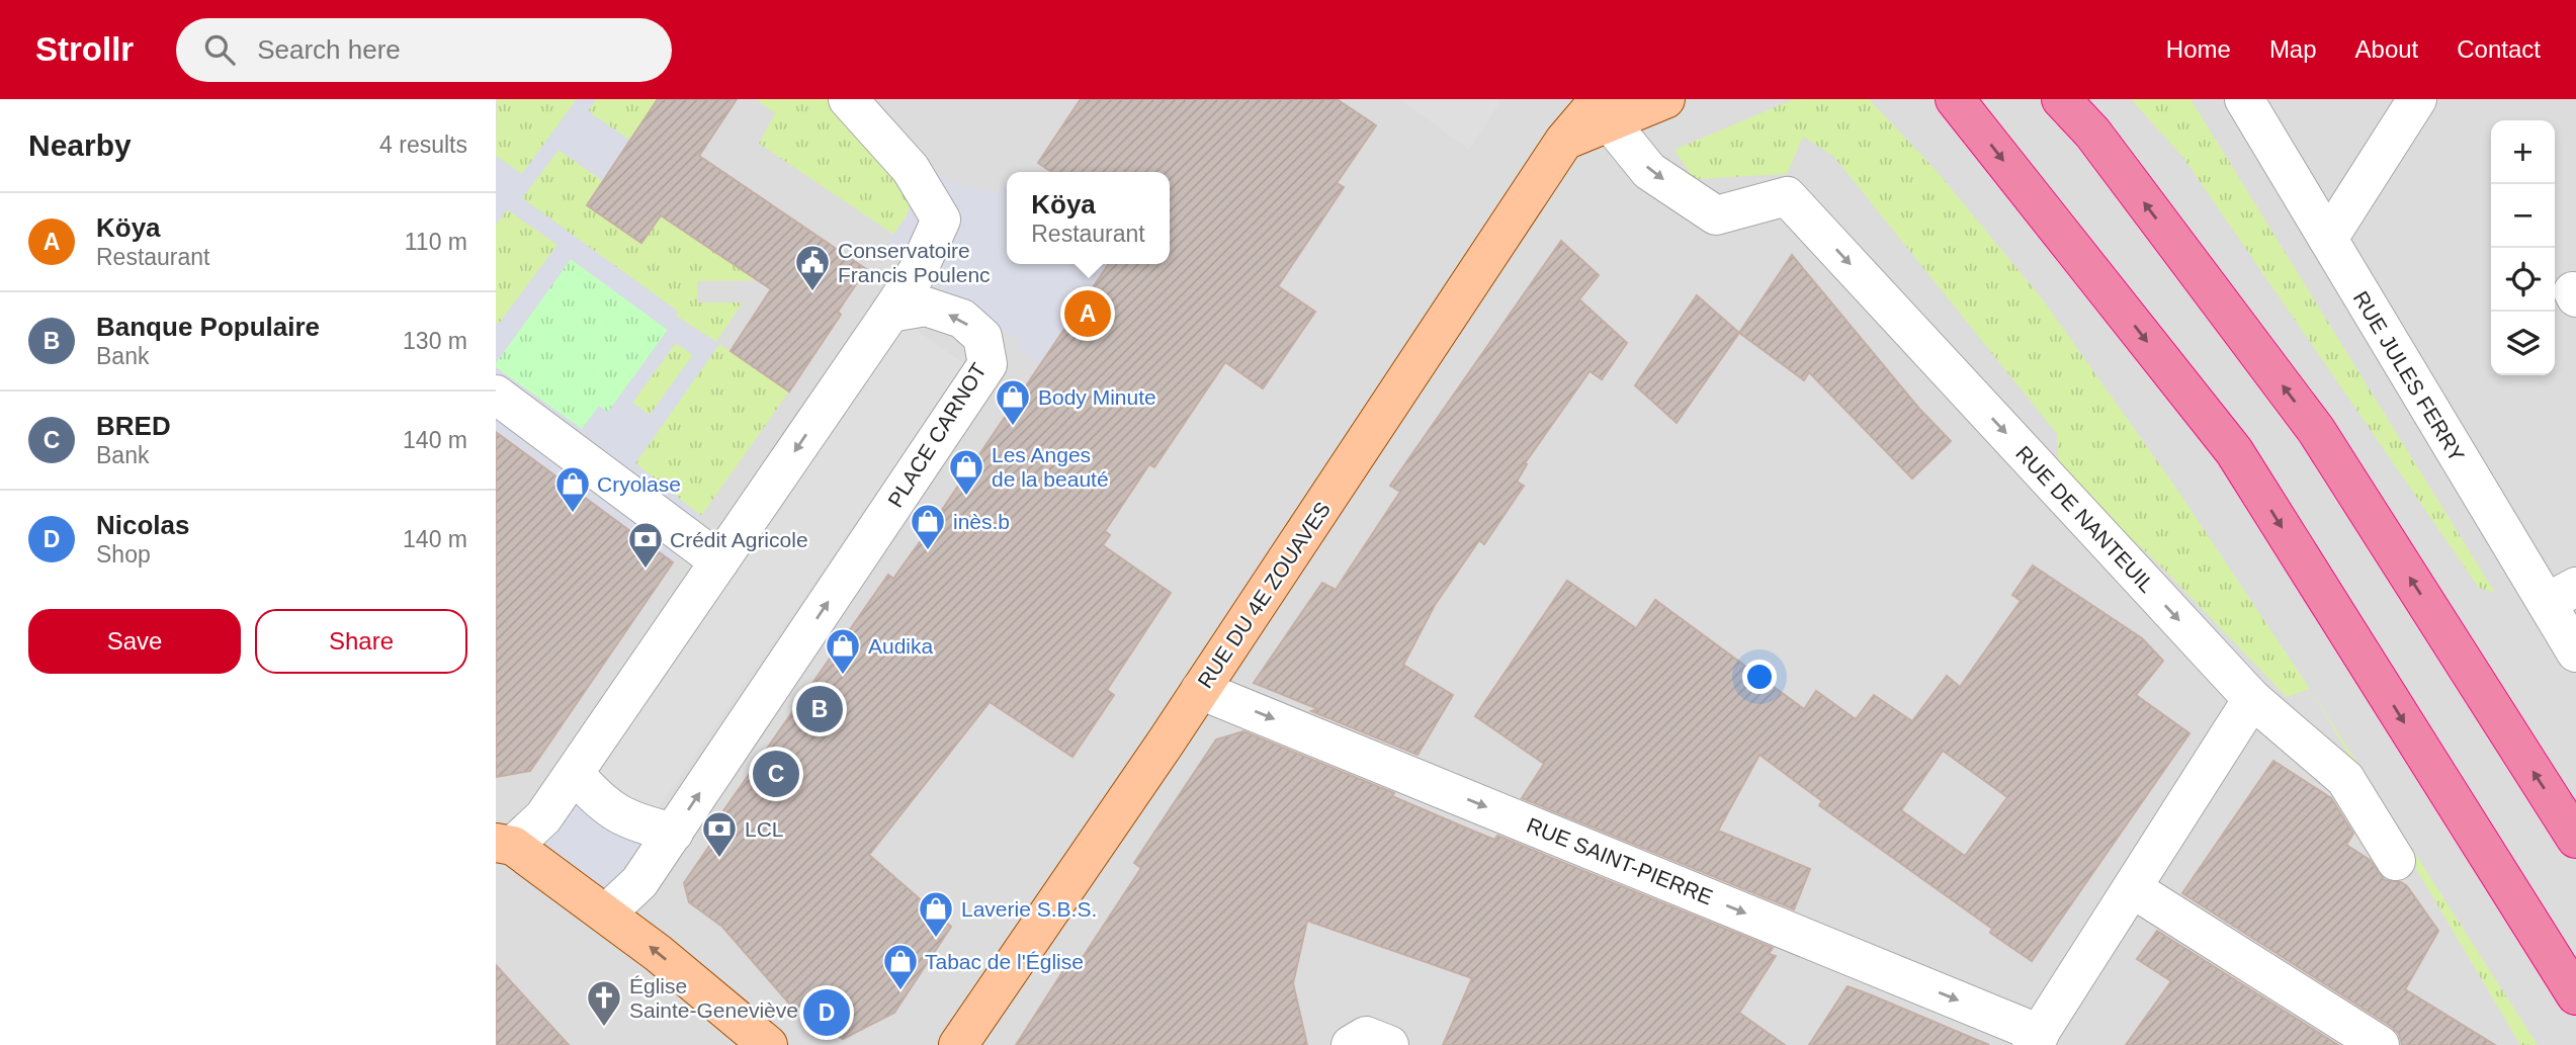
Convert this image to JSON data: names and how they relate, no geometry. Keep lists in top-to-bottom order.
{
  "streets": {
    "main road": ["RUE DU 4E ZOUAVES"],
    "street": [
      "RUE JULES FERRY",
      "PLACE CARNOT",
      "RUE DE NANTEUIL",
      "RUE SAINT-PIERRE"
    ]
  },
  "crossings": [
    ["RUE DE NANTEUIL", "RUE DU 4E ZOUAVES"],
    ["RUE DU 4E ZOUAVES", "RUE SAINT-PIERRE"]
  ],
  "one_way": ["RUE DE NANTEUIL", "RUE SAINT-PIERRE"],
  "places": {
    "public building": ["Conservatoire Francis Poulenc"],
    "shop": [
      "Body Minute",
      "Les Anges de la beauté",
      "Cryolase",
      "inès.b",
      "Audika",
      "Laverie S.B.S.",
      "Tabac de l'Église"
    ],
    "bank": ["Crédit Agricole", "LCL"],
    "church": ["Église Sainte-Geneviève"]
  },
  "page": {
    "header": "Strollr",
    "search": "Search here",
    "nav": [
      "Home",
      "Map",
      "About",
      "Contact"
    ],
    "heading": ["Nearby", "4 results"],
    "map_buttons": ["+", "−"],
    "popup": ["Köya", "Restaurant"],
    "list": [
      {
        "mark": "A",
        "name": "Köya",
        "note": "Restaurant",
        "value": "110 m"
      },
      {
        "mark": "B",
        "name": "Banque Populaire",
        "note": "Bank",
        "value": "130 m"
      },
      {
        "mark": "C",
        "name": "BRED",
        "note": "Bank",
        "value": "140 m"
      },
      {
        "mark": "D",
        "name": "Nicolas",
        "note": "Shop",
        "value": "140 m"
      }
    ],
    "pins": [
      "A",
      "B",
      "C",
      "D"
    ],
    "buttons": ["Save", "Share"]
  }
}
